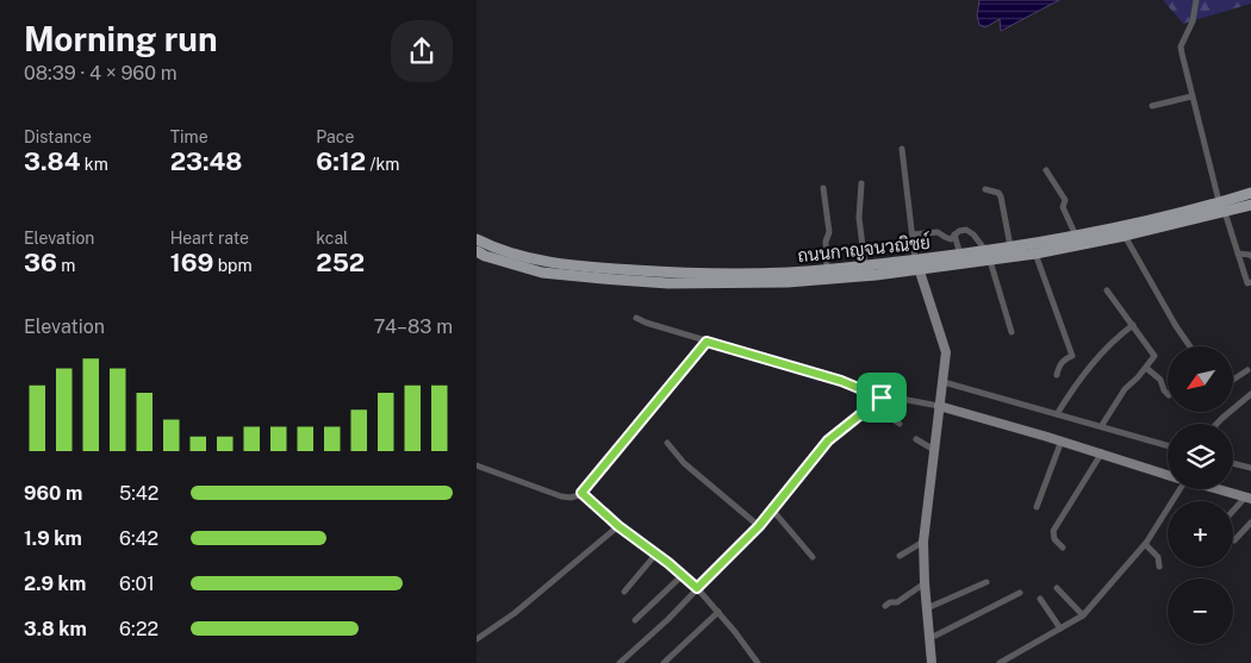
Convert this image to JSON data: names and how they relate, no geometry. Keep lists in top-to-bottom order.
{
  "streets": {
    "main road": ["ถนนกาญจนวณิชย์"]
  },
  "north": "bottom left",
  "page": {
    "heading": ["Morning run", "08:39 · 4 × 960 m"],
    "stats": [
      ["Distance", "3.84 km"],
      ["Time", "23:48"],
      ["Pace", "6:12 /km"],
      ["Elevation", "36 m"],
      ["Heart rate", "169 bpm"],
      ["kcal", "252"]
    ],
    "chart": ["Elevation", "74–83 m"],
    "map_buttons": ["+", "−"],
    "list": [
      {
        "name": "960 m",
        "note": "5:42"
      },
      {
        "name": "1.9 km",
        "note": "6:42"
      },
      {
        "name": "2.9 km",
        "note": "6:01"
      },
      {
        "name": "3.8 km",
        "note": "6:22"
      }
    ]
  }
}
